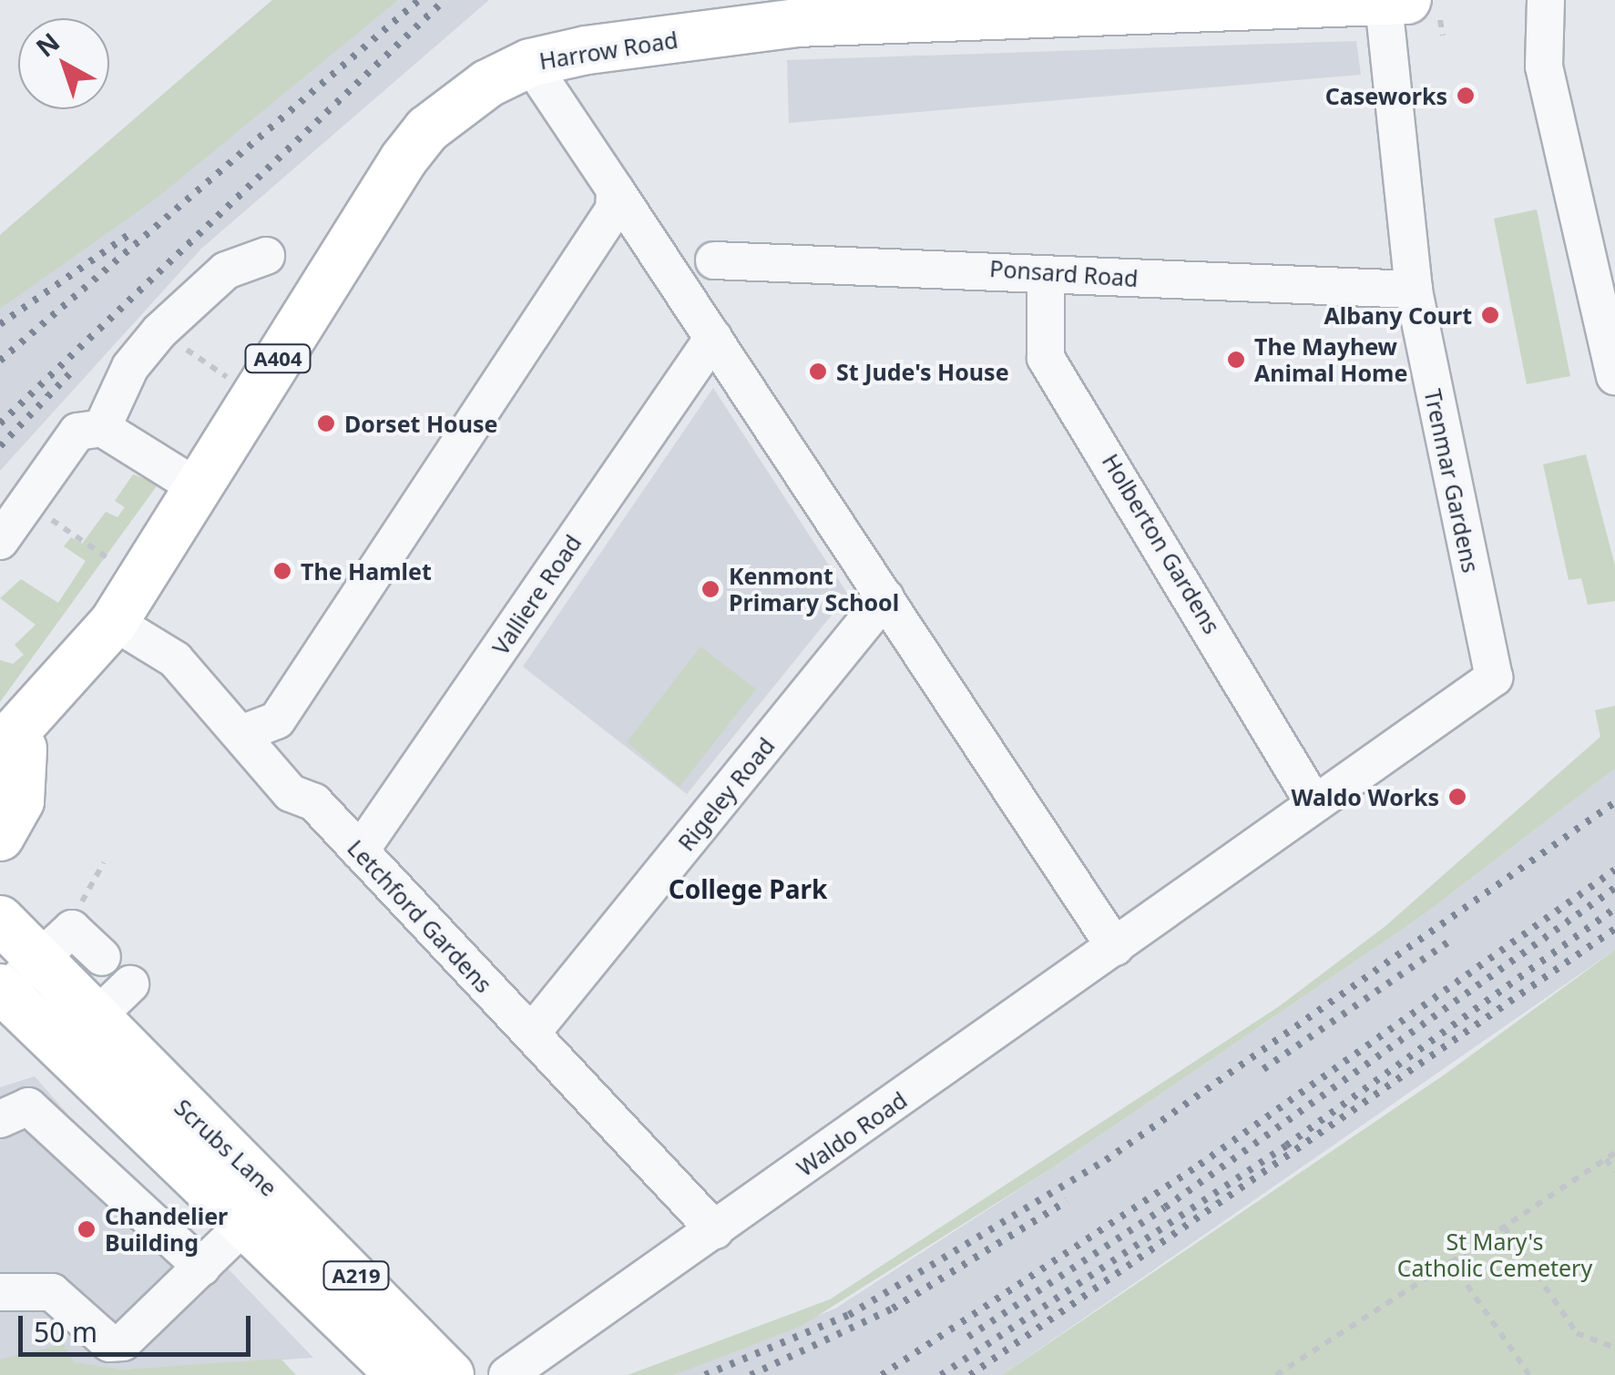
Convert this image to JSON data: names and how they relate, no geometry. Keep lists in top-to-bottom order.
{
  "streets": {
    "main road": [
      "Harrow Road",
      "A404",
      "Scrubs Lane",
      "A219"
    ],
    "street": [
      "Ponsard Road",
      "Trenmar Gardens",
      "Holberton Gardens",
      "Valliere Road",
      "Rigeley Road",
      "Letchford Gardens",
      "Waldo Road"
    ]
  },
  "crossings": [
    ["Harrow Road", "Trenmar Gardens"],
    ["Harrow Road", "Letchford Gardens"],
    ["Ponsard Road", "Trenmar Gardens"],
    ["Ponsard Road", "Holberton Gardens"],
    ["Trenmar Gardens", "Holberton Gardens"],
    ["Trenmar Gardens", "Waldo Road"],
    ["Holberton Gardens", "Waldo Road"],
    ["Valliere Road", "Letchford Gardens"],
    ["Rigeley Road", "Letchford Gardens"],
    ["Letchford Gardens", "Waldo Road"]
  ],
  "districts": ["College Park"],
  "parks": ["St Mary's Catholic Cemetery"],
  "places": [
    "Caseworks",
    "Albany Court",
    "The Mayhew Animal Home",
    "St Jude's House",
    "Dorset House",
    "The Hamlet",
    "Kenmont Primary School",
    "Waldo Works",
    "Chandelier Building"
  ],
  "scale_bar": "50 m",
  "north": "top left"
}
